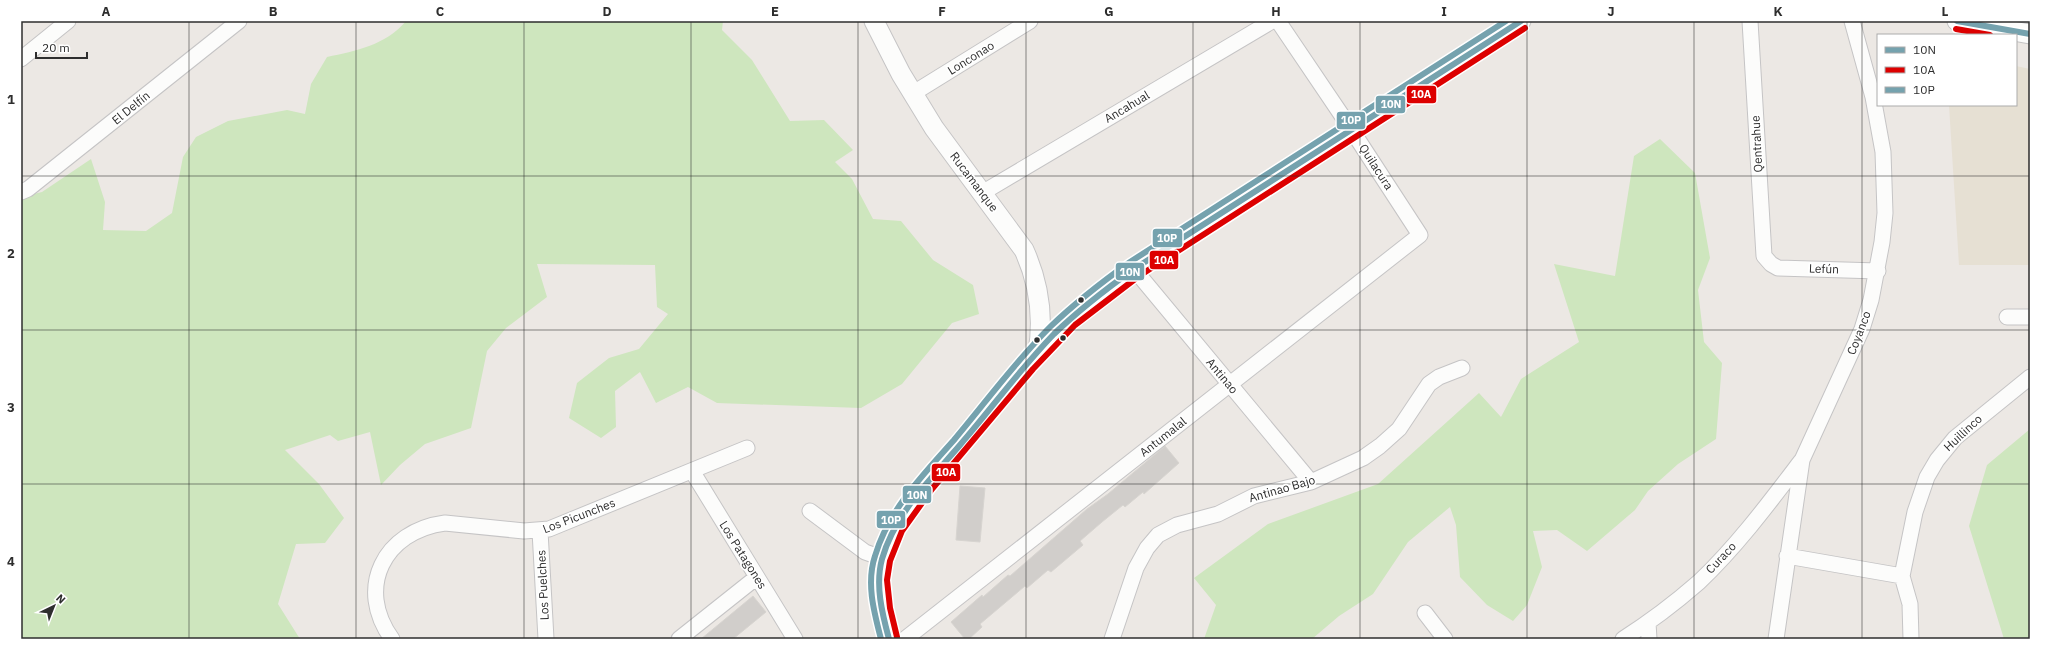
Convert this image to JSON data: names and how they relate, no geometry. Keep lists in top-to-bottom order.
{
  "streets": {
    "street": [
      "Lonconao",
      "Ancahual",
      "El Delfín",
      "Qentrahue",
      "Quilacura",
      "Rucamanque",
      "Lefún",
      "Coyanco",
      "Antinao",
      "Huillinco",
      "Antumalal",
      "Antinao Bajo",
      "Los Picunches",
      "Los Patagones",
      "Curaco",
      "Los Puelches"
    ]
  },
  "crossings": [
    ["Lonconao", "Rucamanque"],
    ["Ancahual", "Rucamanque"],
    ["Qentrahue", "Lefún"],
    ["Quilacura", "Antumalal"],
    ["Lefún", "Coyanco"],
    ["Coyanco", "Curaco"],
    ["Antinao", "Antumalal"],
    ["Antinao", "Antinao Bajo"],
    ["Los Picunches", "Los Patagones"],
    ["Los Picunches", "Los Puelches"]
  ],
  "lines": ["transit line 10N", "transit line 10P", "transit line 10A"],
  "legend": ["10N", "10A", "10P"],
  "scale_bar": "20 m",
  "north": "top right",
  "grid": {
    "columns": [
      "A",
      "B",
      "C",
      "D",
      "E",
      "F",
      "G",
      "H",
      "I",
      "J",
      "K",
      "L"
    ],
    "rows": [
      "1",
      "2",
      "3",
      "4"
    ]
  }
}
